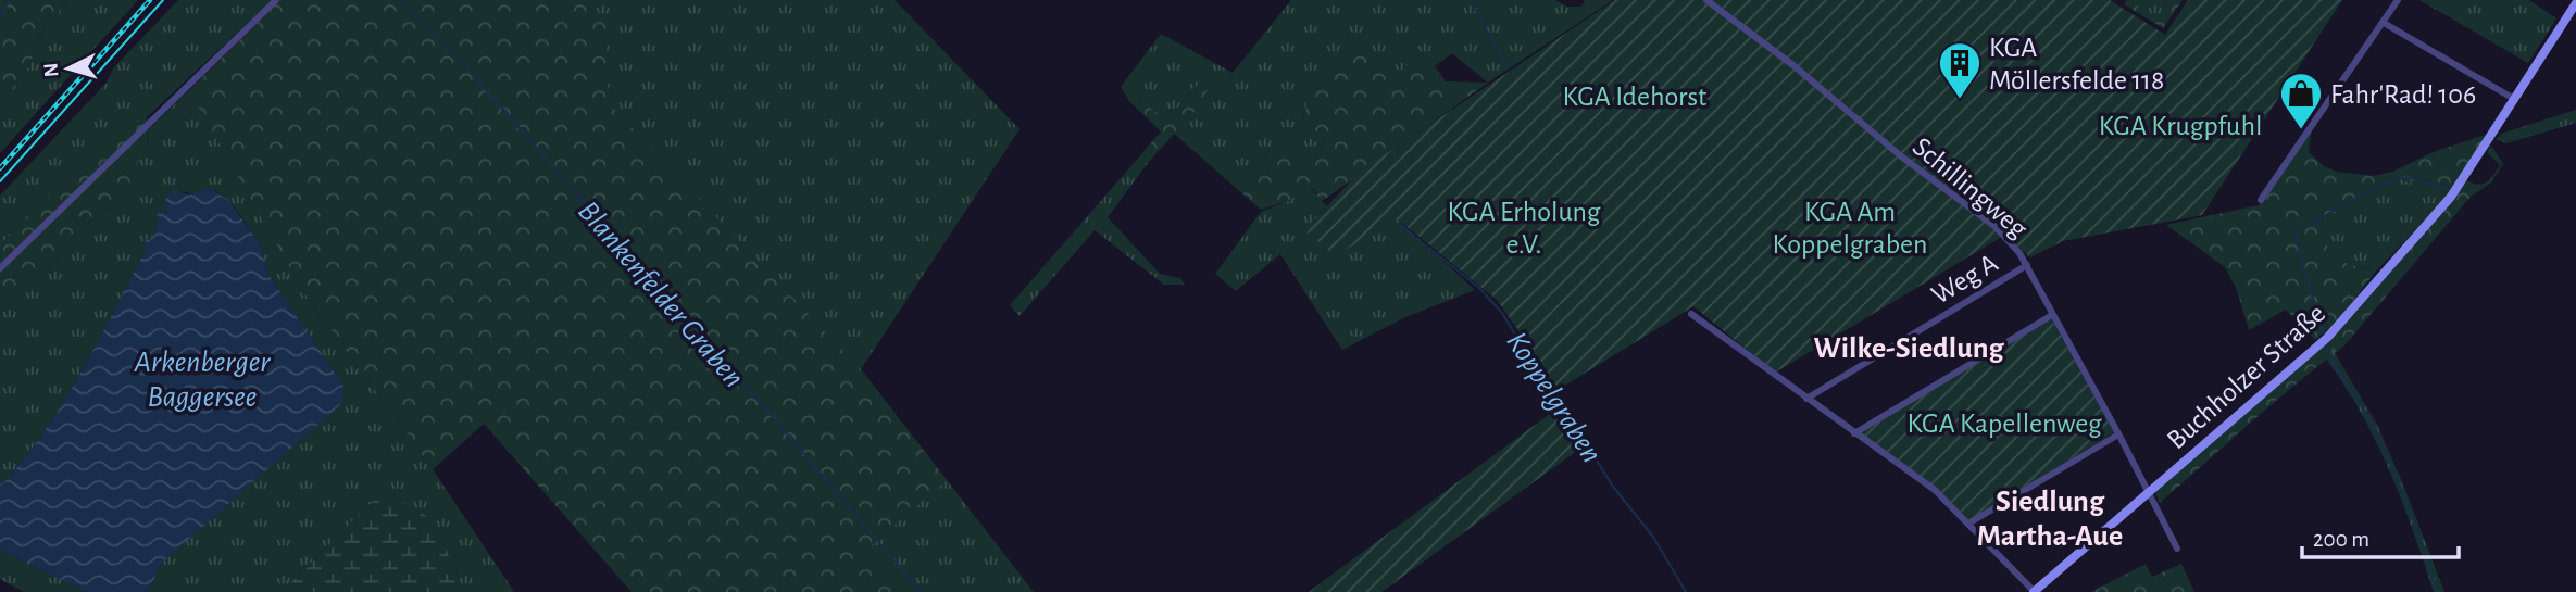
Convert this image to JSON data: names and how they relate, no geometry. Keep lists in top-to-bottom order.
{
  "streets": {
    "street": ["Schillingweg", "Weg A", "Buchholzer Straße"]
  },
  "crossings": [
    ["Schillingweg", "Weg A"],
    ["Schillingweg", "Buchholzer Straße"]
  ],
  "districts": ["Wilke-Siedlung", "Siedlung Martha-Aue"],
  "water": ["Blankenfelder Graben", "Arkenberger Baggersee", "Koppelgraben"],
  "parks": [
    "KGA Idehorst",
    "KGA Krugpfuhl",
    "KGA Erholung e.V.",
    "KGA Am Koppelgraben",
    "KGA Kapellenweg"
  ],
  "places": {
    "building": ["KGA Möllersfelde 118"],
    "shop": ["Fahr'Rad! 106"]
  },
  "scale_bar": "200 m",
  "north": "left"
}
